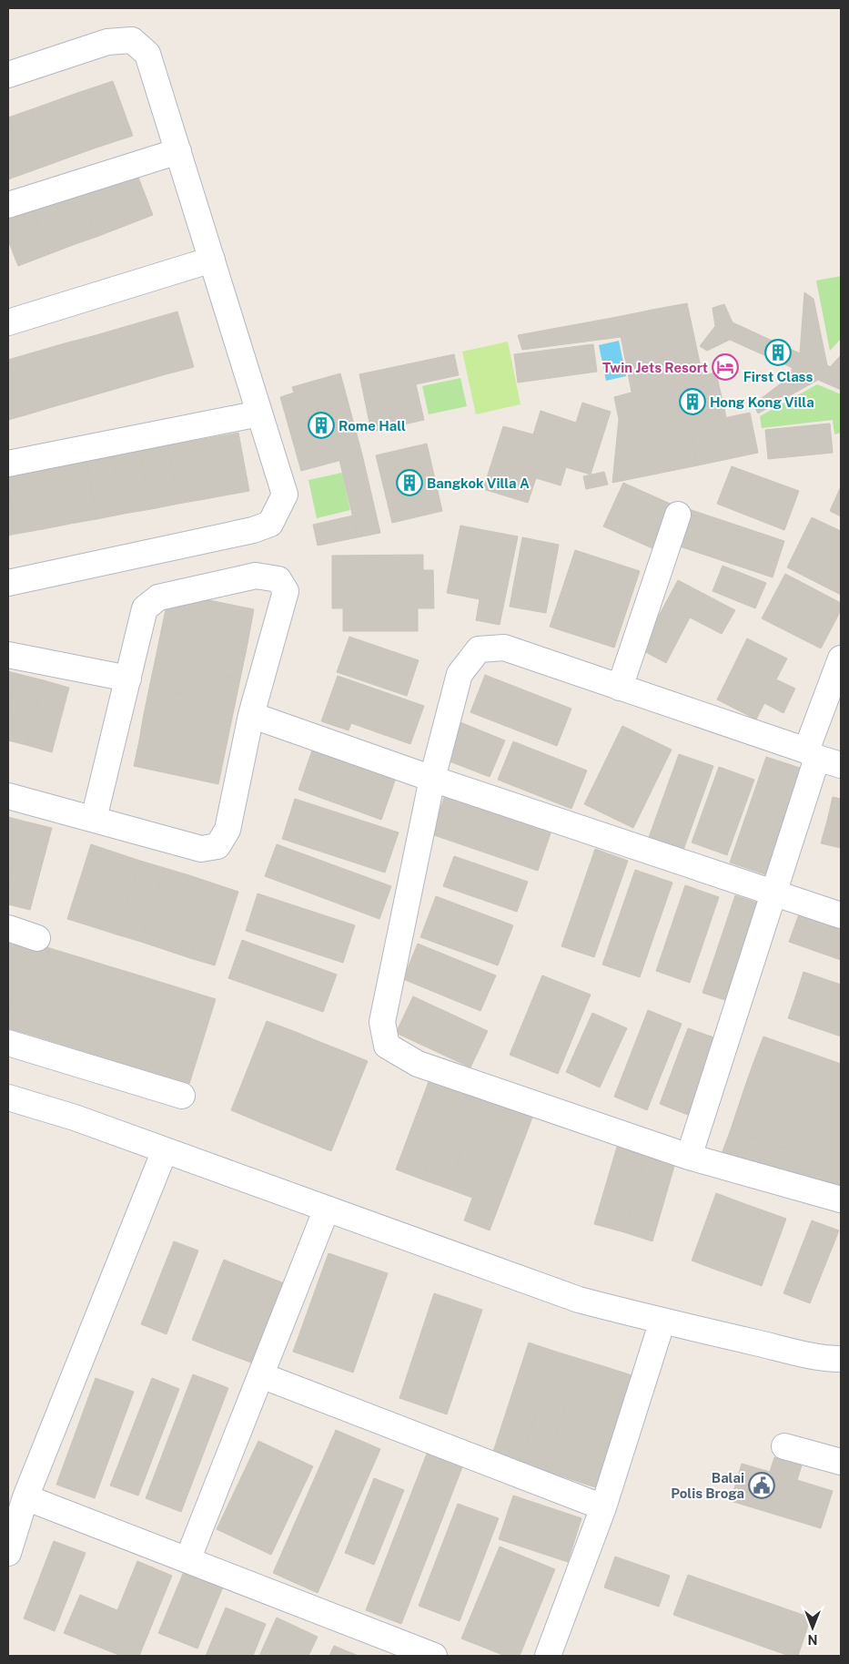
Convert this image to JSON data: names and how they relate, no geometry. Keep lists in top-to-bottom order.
{
  "places": {
    "building": [
      "First Class",
      "Hong Kong Villa",
      "Rome Hall",
      "Bangkok Villa A"
    ],
    "hotel": ["Twin Jets Resort"],
    "public building": ["Balai Polis Broga"]
  },
  "north": "bottom"
}
